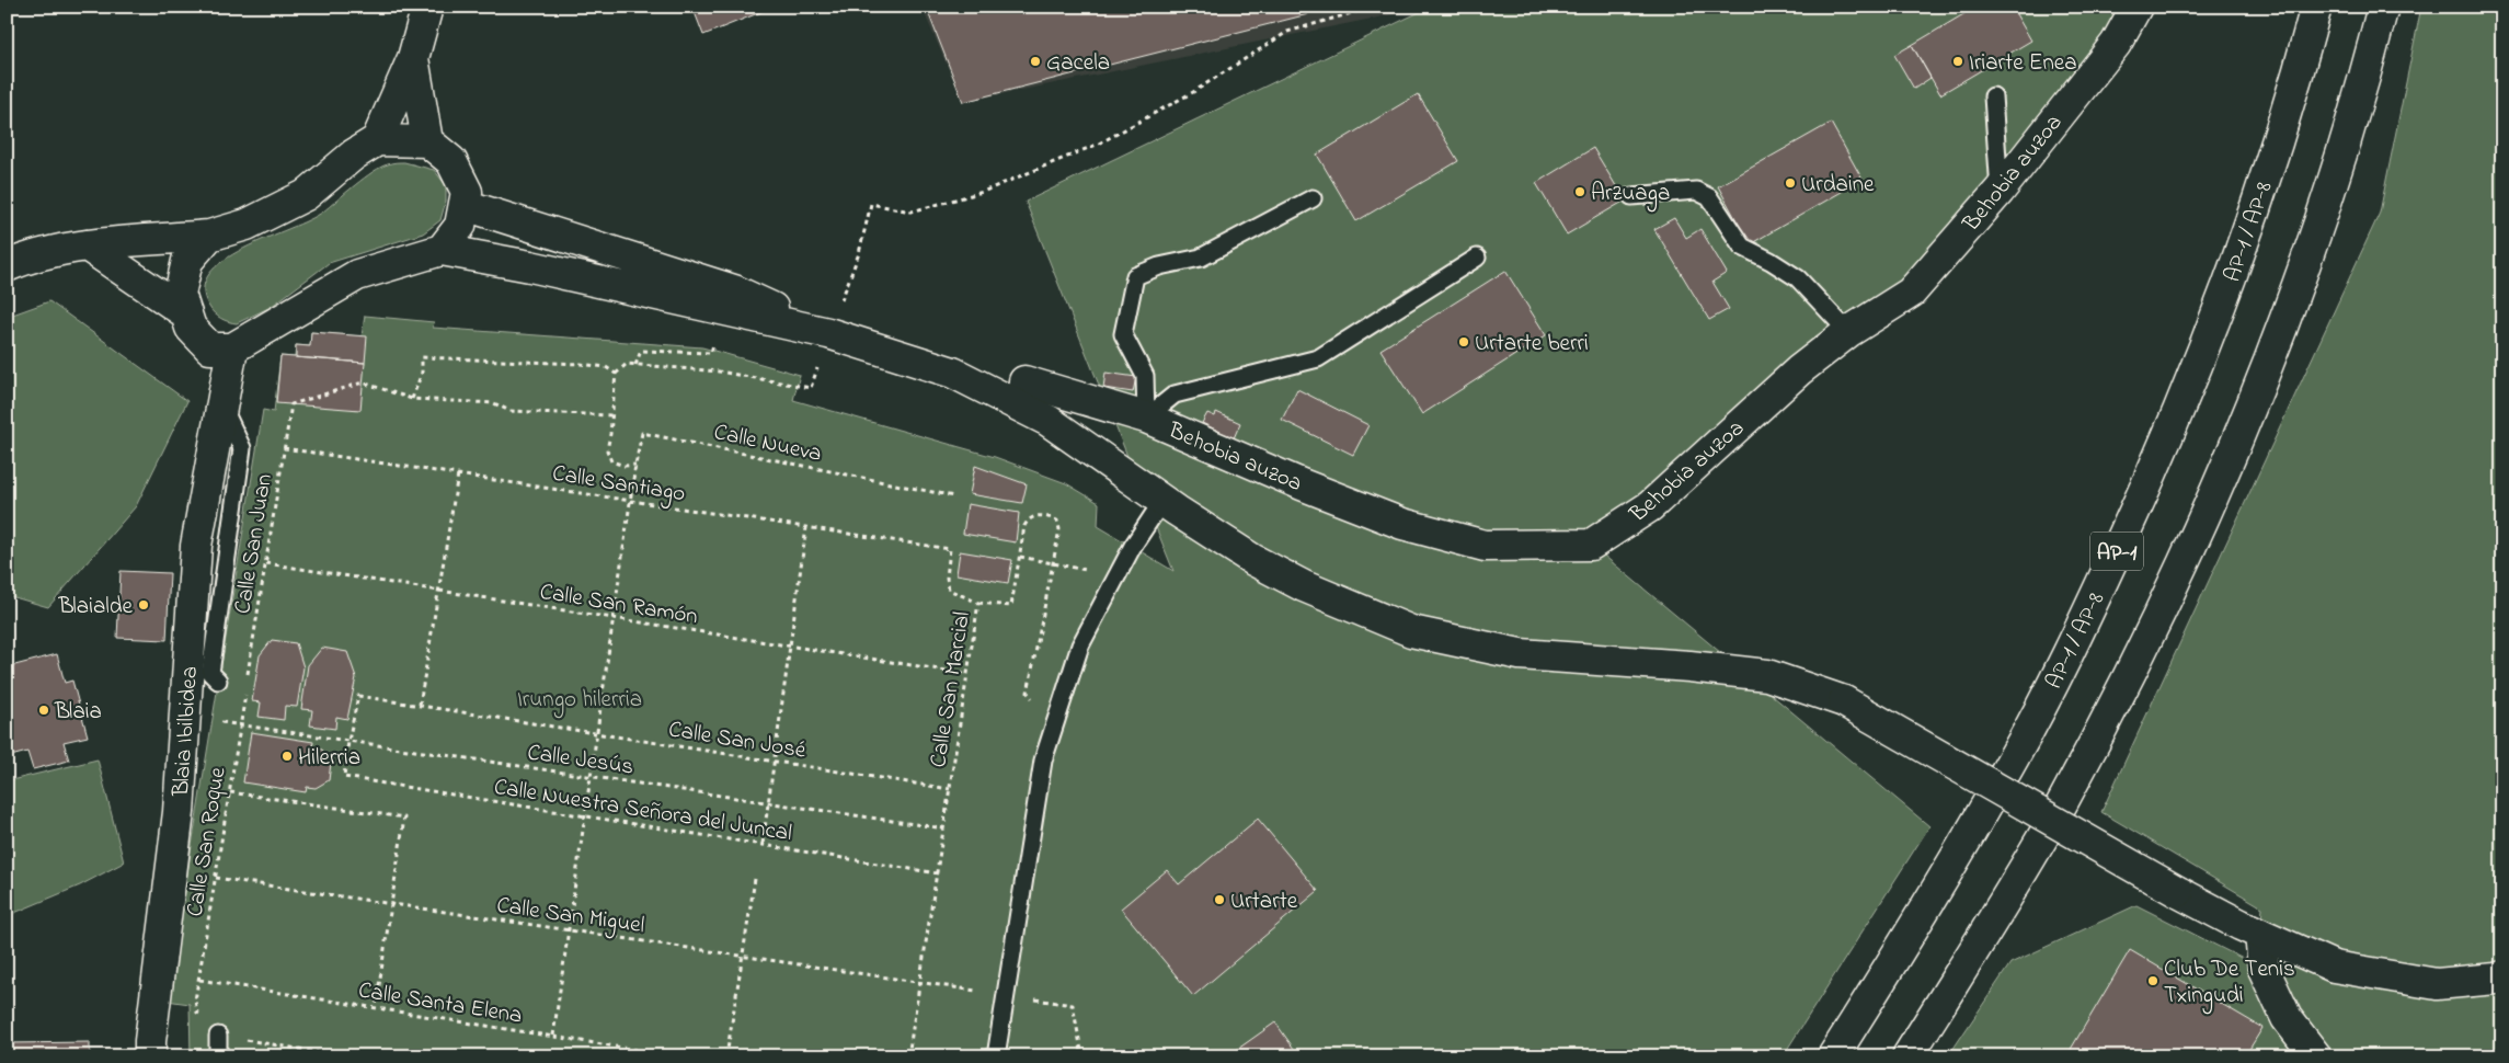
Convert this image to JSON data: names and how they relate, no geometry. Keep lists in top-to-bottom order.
{
  "streets": {
    "main road": [
      "Behobia auzoa",
      "AP-1 / AP-8",
      "AP-1",
      "Blaia Ibilbidea"
    ],
    "path": [
      "Calle Nueva",
      "Calle Santiago",
      "Calle San Juan",
      "Calle San Ramón",
      "Calle San Marcial",
      "Calle San José",
      "Calle Jesús",
      "Calle Nuestra Señora del Juncal",
      "Calle San Roque",
      "Calle San Miguel",
      "Calle Santa Elena"
    ]
  },
  "crossings": [
    ["Calle Nueva", "Calle Santiago"],
    ["Calle Nueva", "Calle San Ramón"],
    ["Calle Nueva", "Calle San José"],
    ["Calle Nueva", "Calle Jesús"],
    ["Calle Nueva", "Calle Nuestra Señora del Juncal"],
    ["Calle Nueva", "Calle San Miguel"],
    ["Calle Nueva", "Calle Santa Elena"],
    ["Calle Santiago", "Calle San Juan"],
    ["Calle Santiago", "Calle San Marcial"],
    ["Calle San Juan", "Calle San Ramón"],
    ["Calle San Ramón", "Calle San Marcial"],
    ["Calle San Marcial", "Calle San José"],
    ["Calle San Marcial", "Calle Jesús"],
    ["Calle San Marcial", "Calle Nuestra Señora del Juncal"],
    ["Calle San Marcial", "Calle San Miguel"],
    ["Calle San José", "Calle Jesús"],
    ["Calle San José", "Calle Nuestra Señora del Juncal"],
    ["Calle Jesús", "Calle Nuestra Señora del Juncal"],
    ["Calle Jesús", "Calle San Roque"],
    ["Calle San Roque", "Calle San Miguel"],
    ["Calle San Roque", "Calle Santa Elena"]
  ],
  "parks": ["Irungo hilerria"],
  "places": [
    "Gacela",
    "Iriarte Enea",
    "Urdaine",
    "Arzuaga",
    "Urtarte berri",
    "Blaialde",
    "Blaia",
    "Hilerria",
    "Urtarte",
    "Club De Tenis Txingudi"
  ]
}
